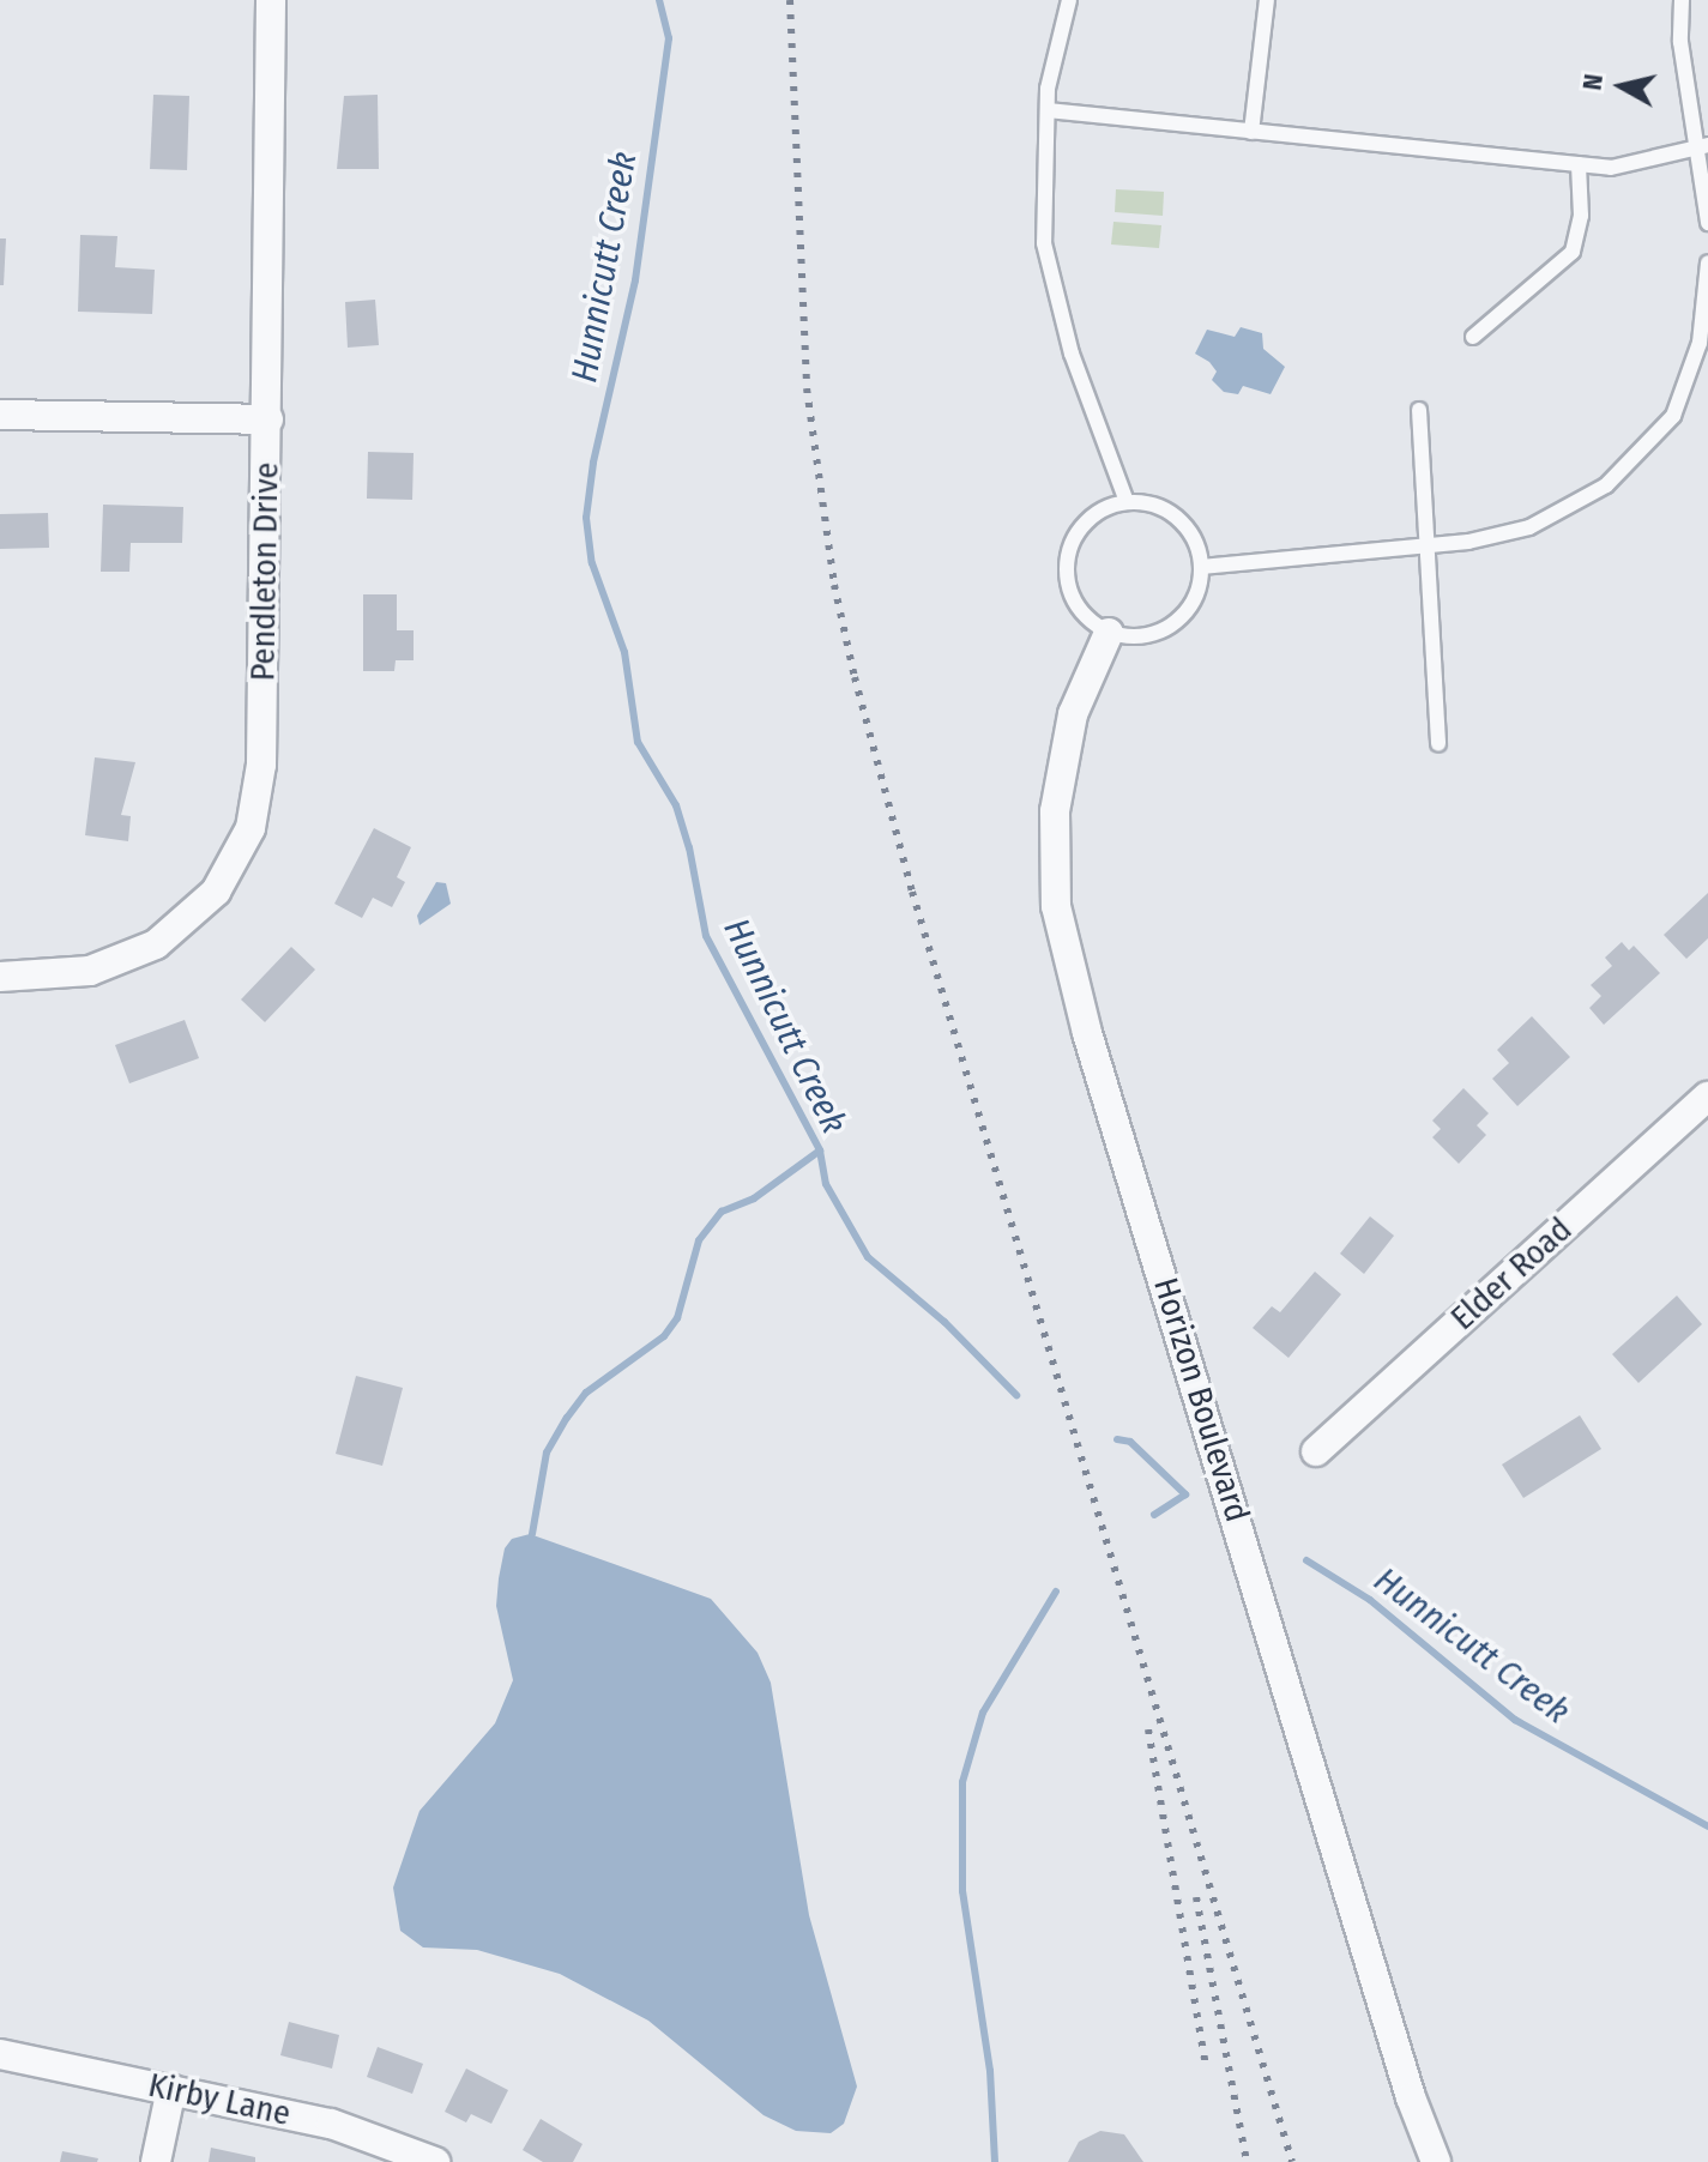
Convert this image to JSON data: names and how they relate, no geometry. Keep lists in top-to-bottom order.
{
  "streets": {
    "street": [
      "Pendleton Drive",
      "Elder Road",
      "Horizon Boulevard",
      "Kirby Lane"
    ]
  },
  "water": ["Hunnicutt Creek"],
  "north": "left"
}
